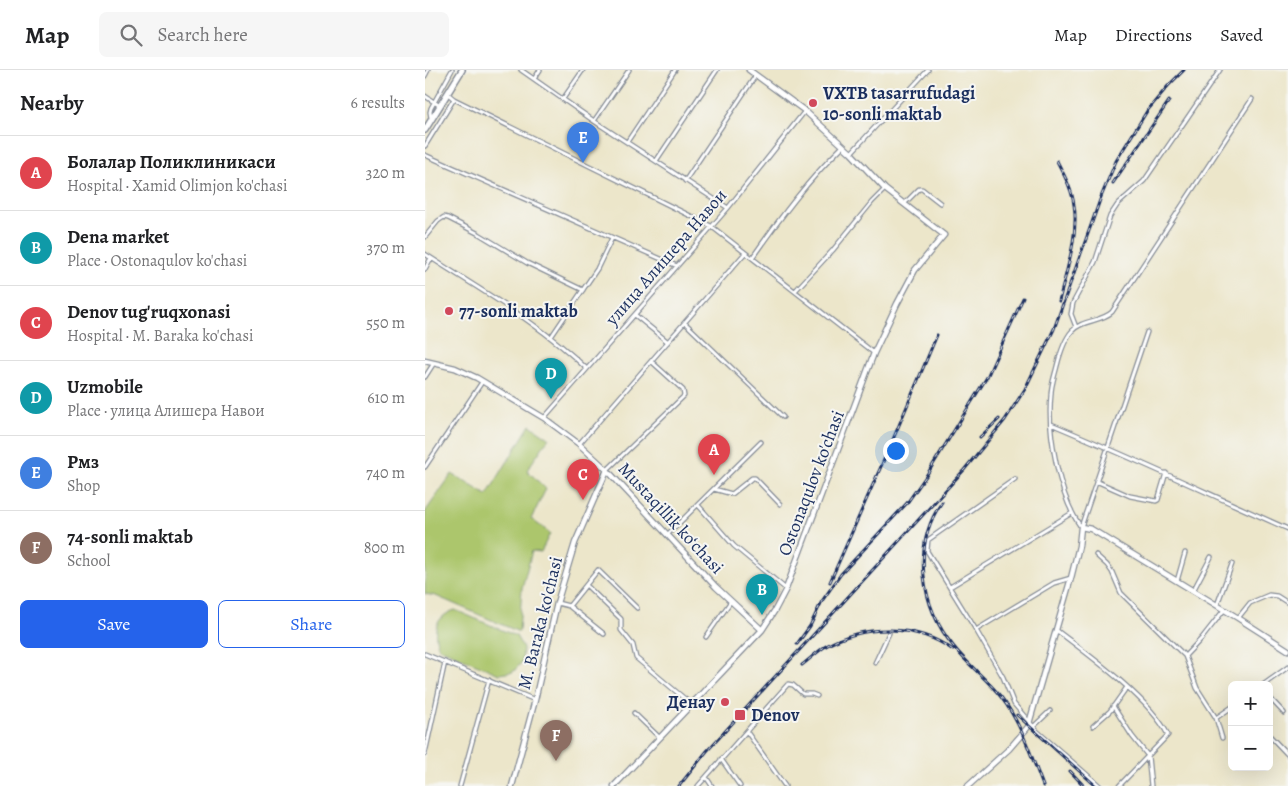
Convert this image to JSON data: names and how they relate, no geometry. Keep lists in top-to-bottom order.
{
  "streets": {
    "street": [
      "улица Алишера Навои",
      "Ostonaqulov ko'chasi",
      "Mustaqillik ko‘chasi",
      "M. Baraka ko'chasi"
    ]
  },
  "crossings": [
    ["улица Алишера Навои", "Mustaqillik ko‘chasi"],
    ["Ostonaqulov ko'chasi", "Mustaqillik ko‘chasi"],
    ["Mustaqillik ko‘chasi", "M. Baraka ko'chasi"]
  ],
  "places": {
    "other": ["VXTB tasarrufudagi 10-sonli maktab", "77-sonli maktab", "Денау"],
    "transit": ["Denov"]
  },
  "page": {
    "header": "Map",
    "search": "Search here",
    "nav": ["Map", "Directions", "Saved"],
    "heading": ["Nearby", "6 results"],
    "pins": [
      "E",
      "D",
      "A",
      "C",
      "B",
      "F"
    ],
    "list": [
      {
        "mark": "A",
        "name": "Болалар Поликлиникаси",
        "note": "Hospital · Xamid Olimjon ko'chasi",
        "value": "320 m"
      },
      {
        "mark": "B",
        "name": "Dena market",
        "note": "Place · Ostonaqulov ko'chasi",
        "value": "370 m"
      },
      {
        "mark": "C",
        "name": "Denov tug'ruqxonasi",
        "note": "Hospital · M. Baraka ko'chasi",
        "value": "550 m"
      },
      {
        "mark": "D",
        "name": "Uzmobile",
        "note": "Place · улица Алишера Навои",
        "value": "610 m"
      },
      {
        "mark": "E",
        "name": "Рмз",
        "note": "Shop",
        "value": "740 m"
      },
      {
        "mark": "F",
        "name": "74-sonli maktab",
        "note": "School",
        "value": "800 m"
      }
    ],
    "buttons": ["Save", "Share"],
    "map_buttons": ["+", "−"]
  }
}
